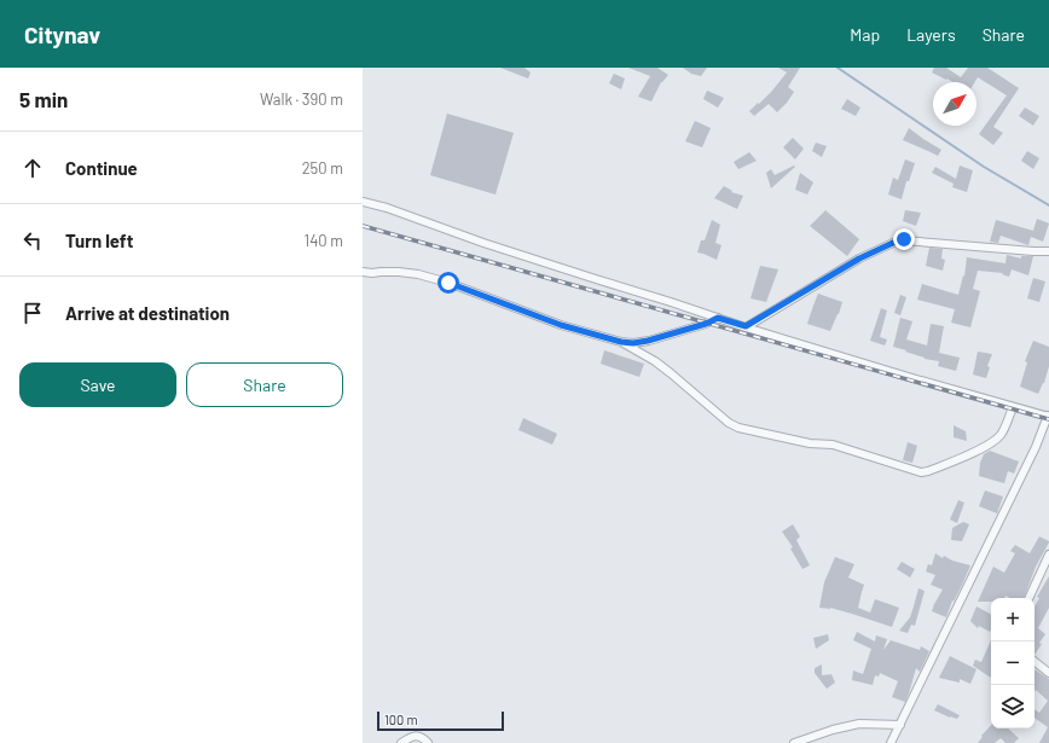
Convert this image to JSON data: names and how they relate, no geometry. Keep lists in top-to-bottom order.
{
  "scale_bar": "100 m",
  "north": "top right",
  "page": {
    "header": "Citynav",
    "nav": ["Map", "Layers", "Share"],
    "heading": ["5 min", "Walk · 390 m"],
    "list": [
      ["Continue", "250 m"],
      ["Turn left", "140 m"],
      "Arrive at destination"
    ],
    "buttons": ["Save", "Share"],
    "map_buttons": ["+", "−"],
    "scale": "100 m"
  }
}
